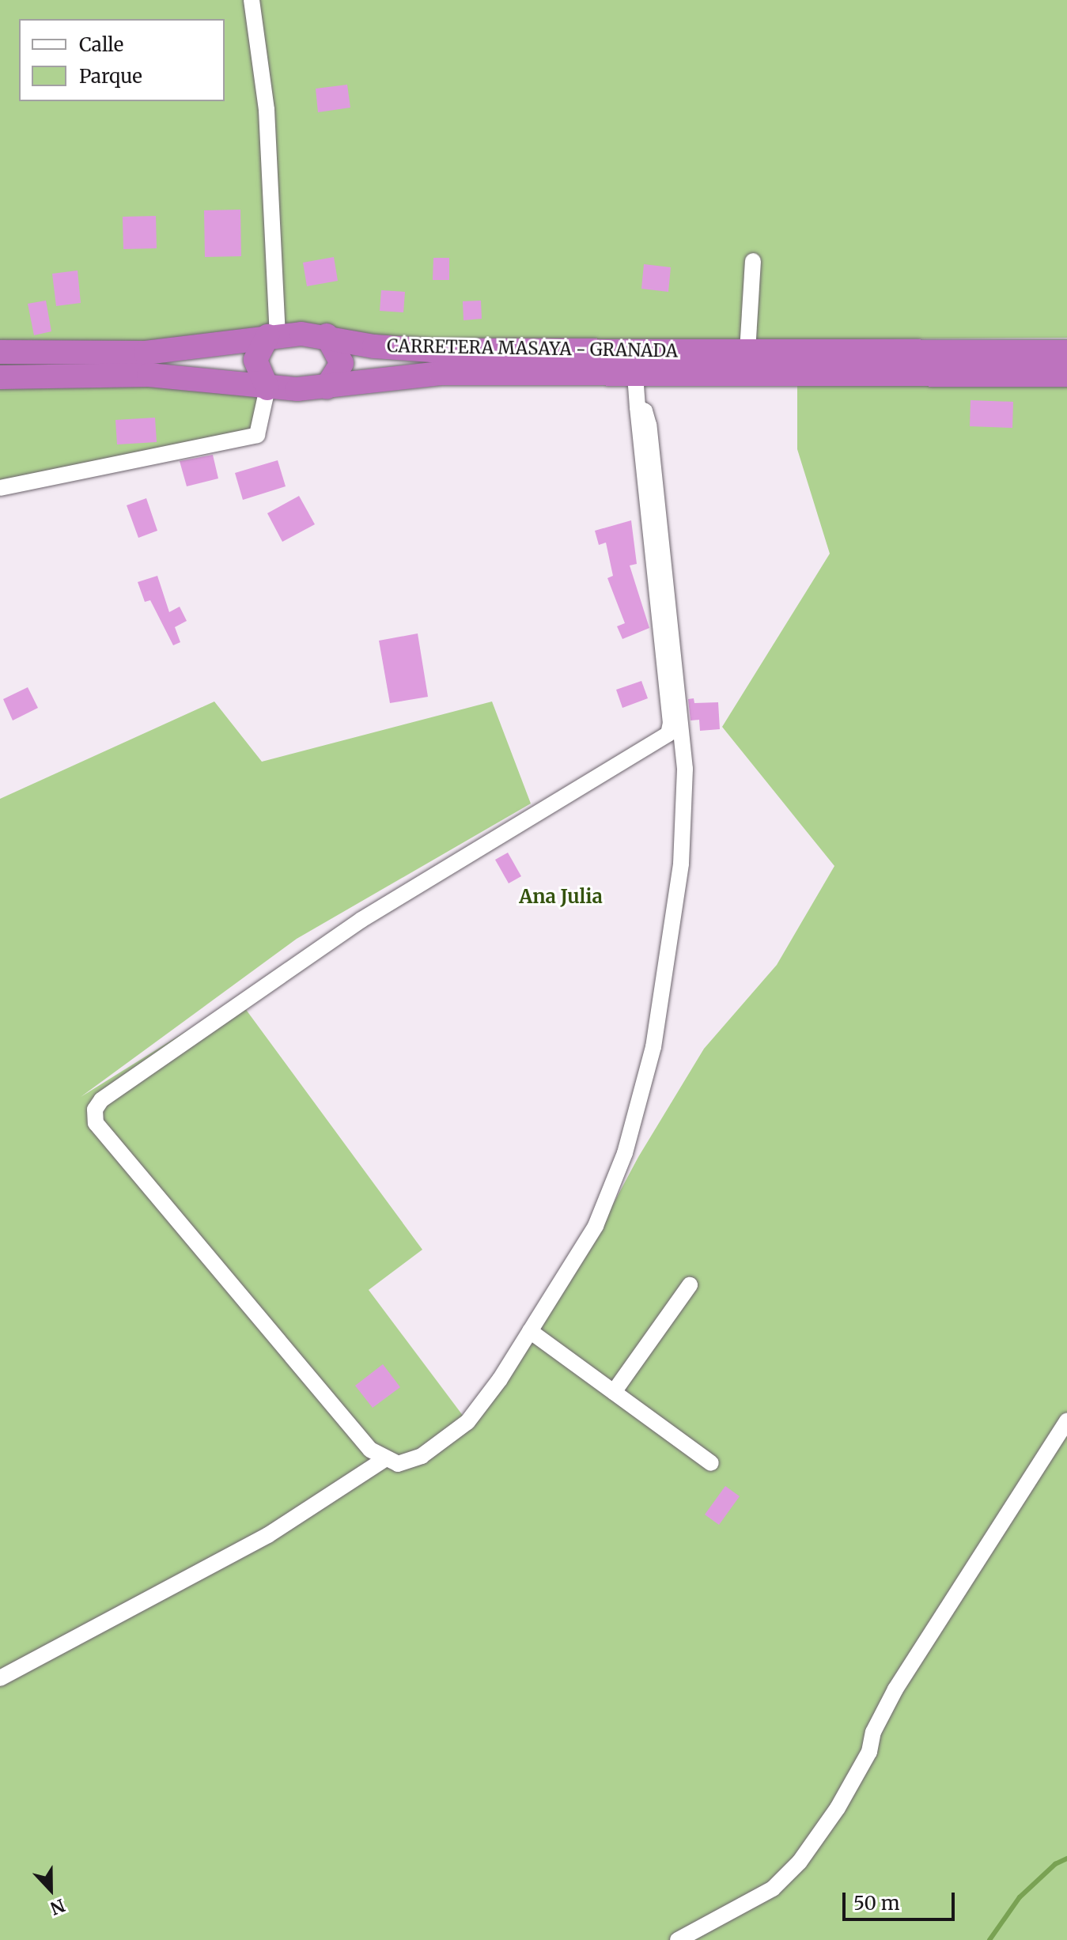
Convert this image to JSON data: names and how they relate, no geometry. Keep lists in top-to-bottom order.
{
  "streets": {
    "highway": ["CARRETERA MASAYA - GRANADA"]
  },
  "districts": ["Ana Julia"],
  "legend": ["Calle", "Parque"],
  "scale_bar": "50 m",
  "north": "bottom"
}
